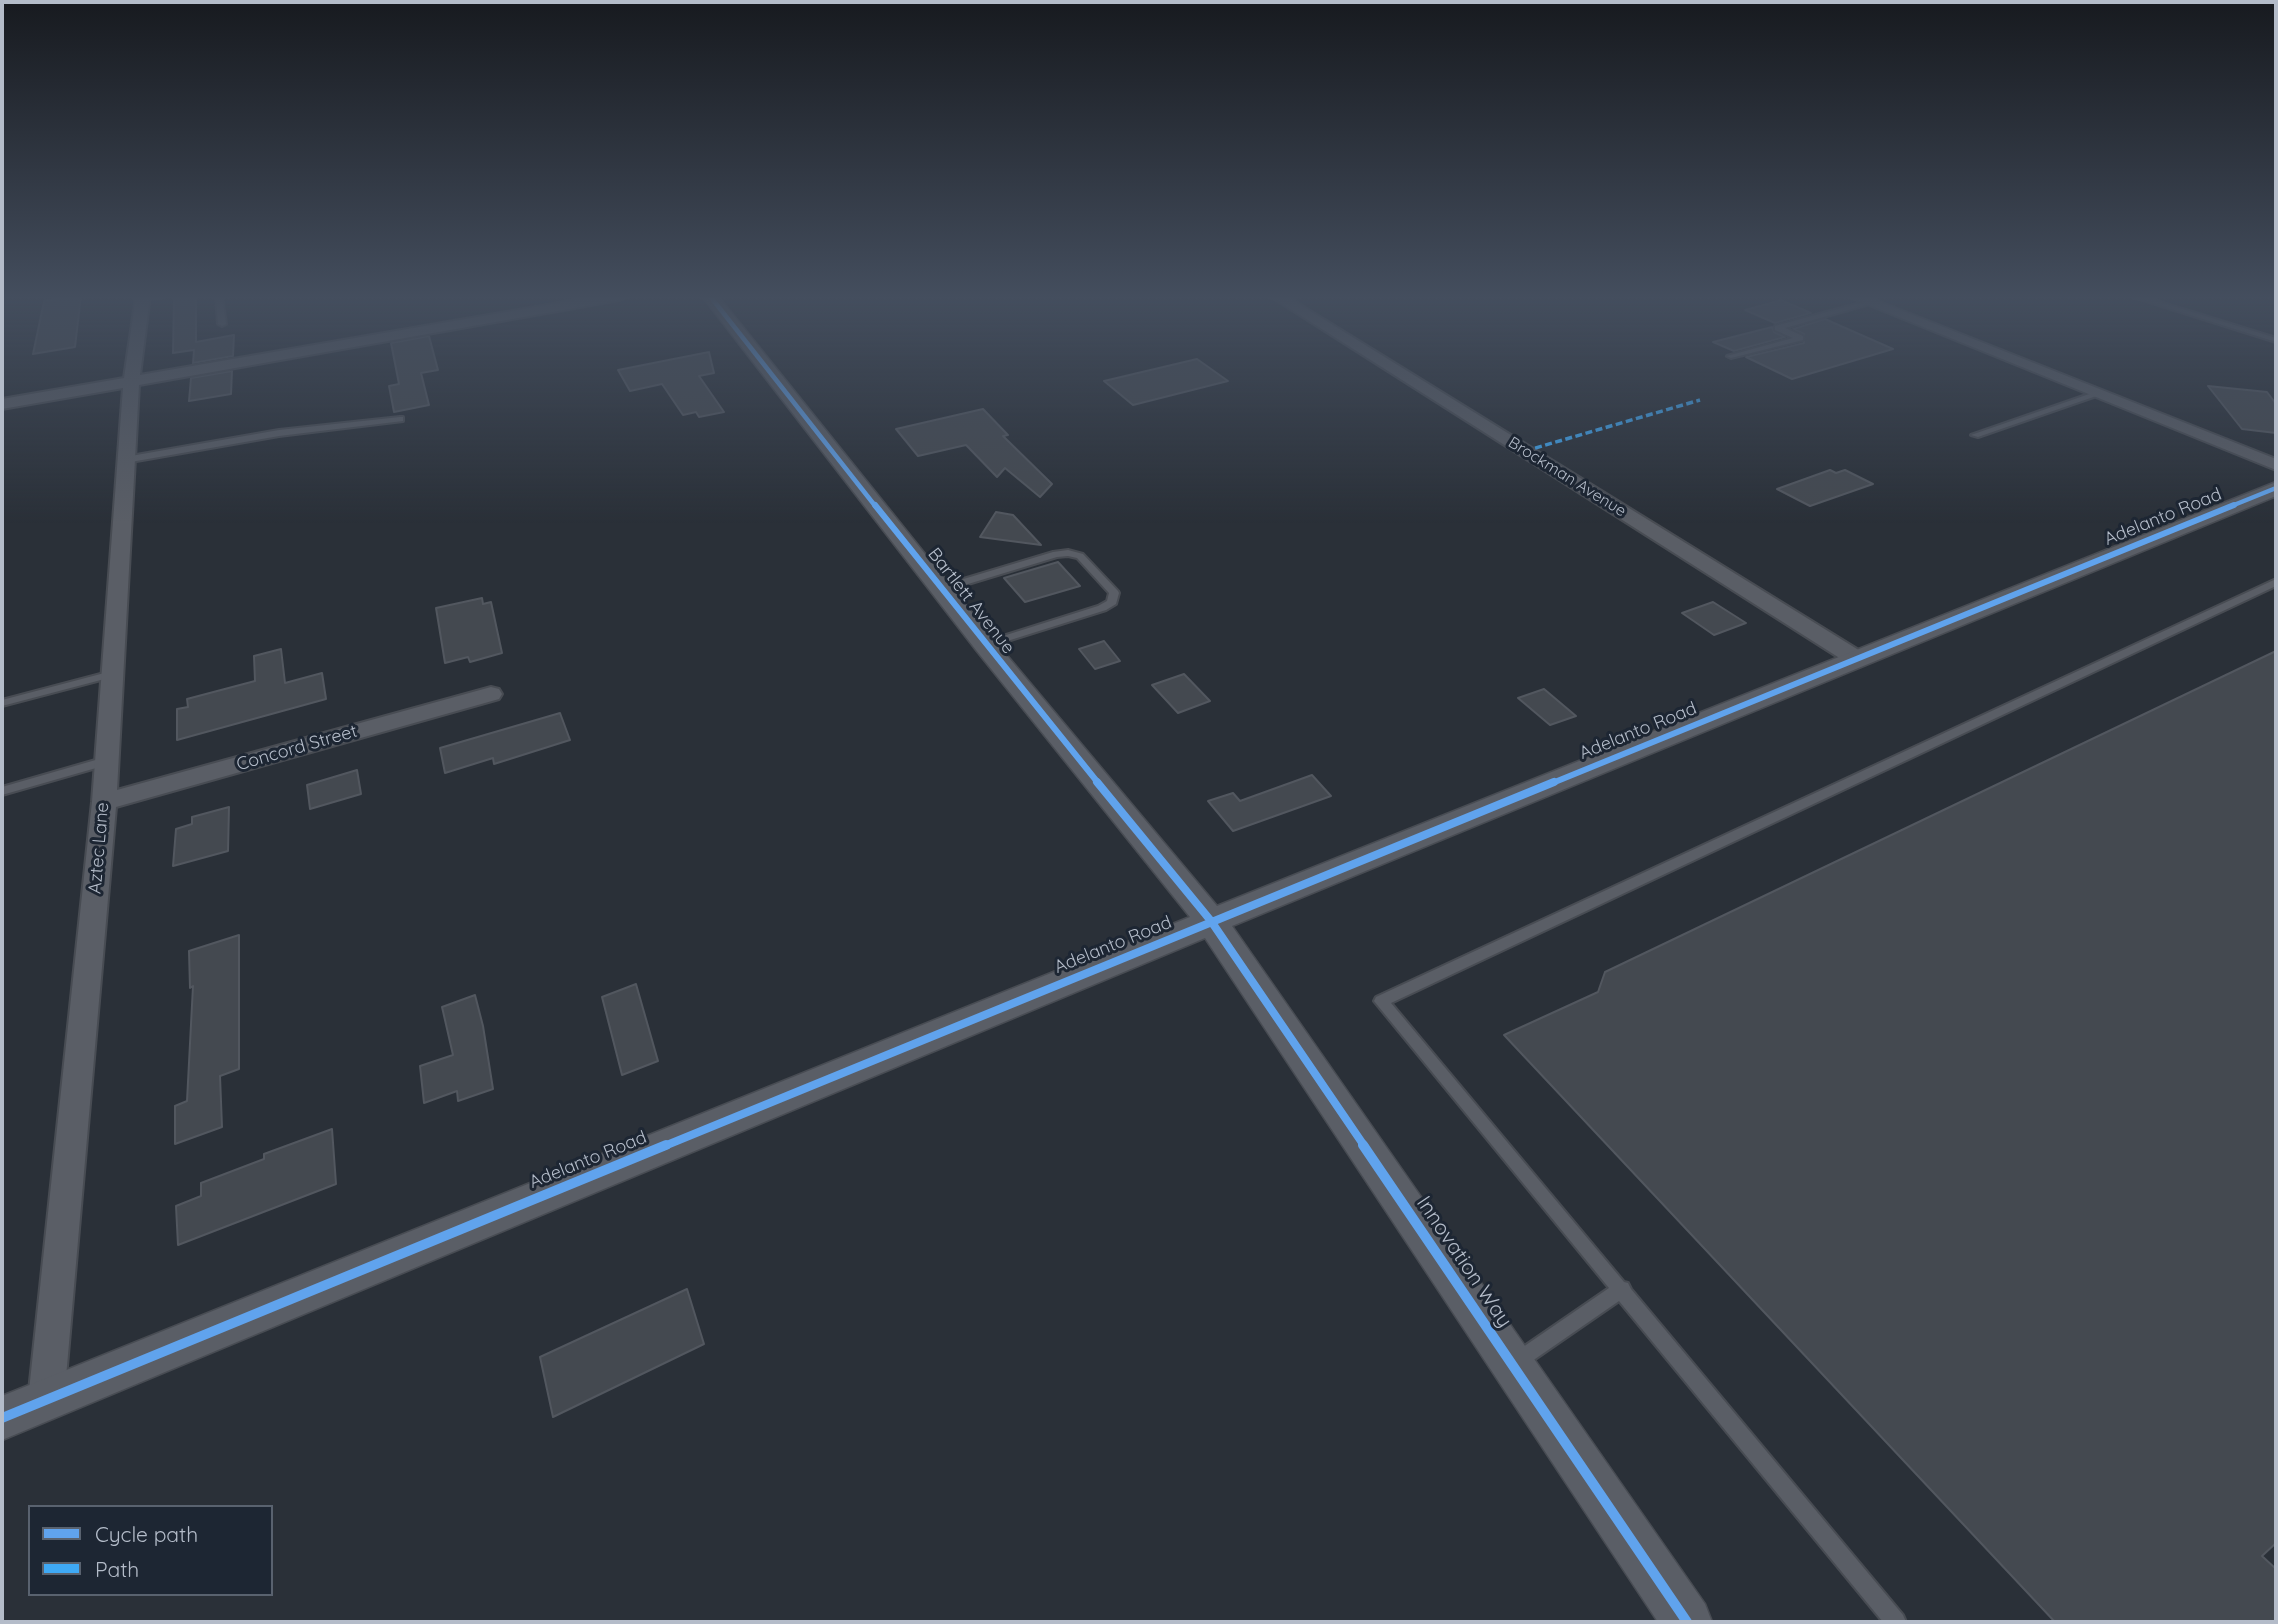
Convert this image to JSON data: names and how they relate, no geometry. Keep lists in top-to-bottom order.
{
  "streets": {
    "street": [
      "Brockman Avenue",
      "Adelanto Road",
      "Bartlett Avenue",
      "Concord Street",
      "Aztec Lane",
      "Innovation Way"
    ]
  },
  "crossings": [
    ["Brockman Avenue", "Adelanto Road"],
    ["Adelanto Road", "Bartlett Avenue"],
    ["Adelanto Road", "Aztec Lane"],
    ["Adelanto Road", "Innovation Way"],
    ["Bartlett Avenue", "Innovation Way"],
    ["Concord Street", "Aztec Lane"]
  ],
  "legend": ["Cycle path", "Path"]
}
